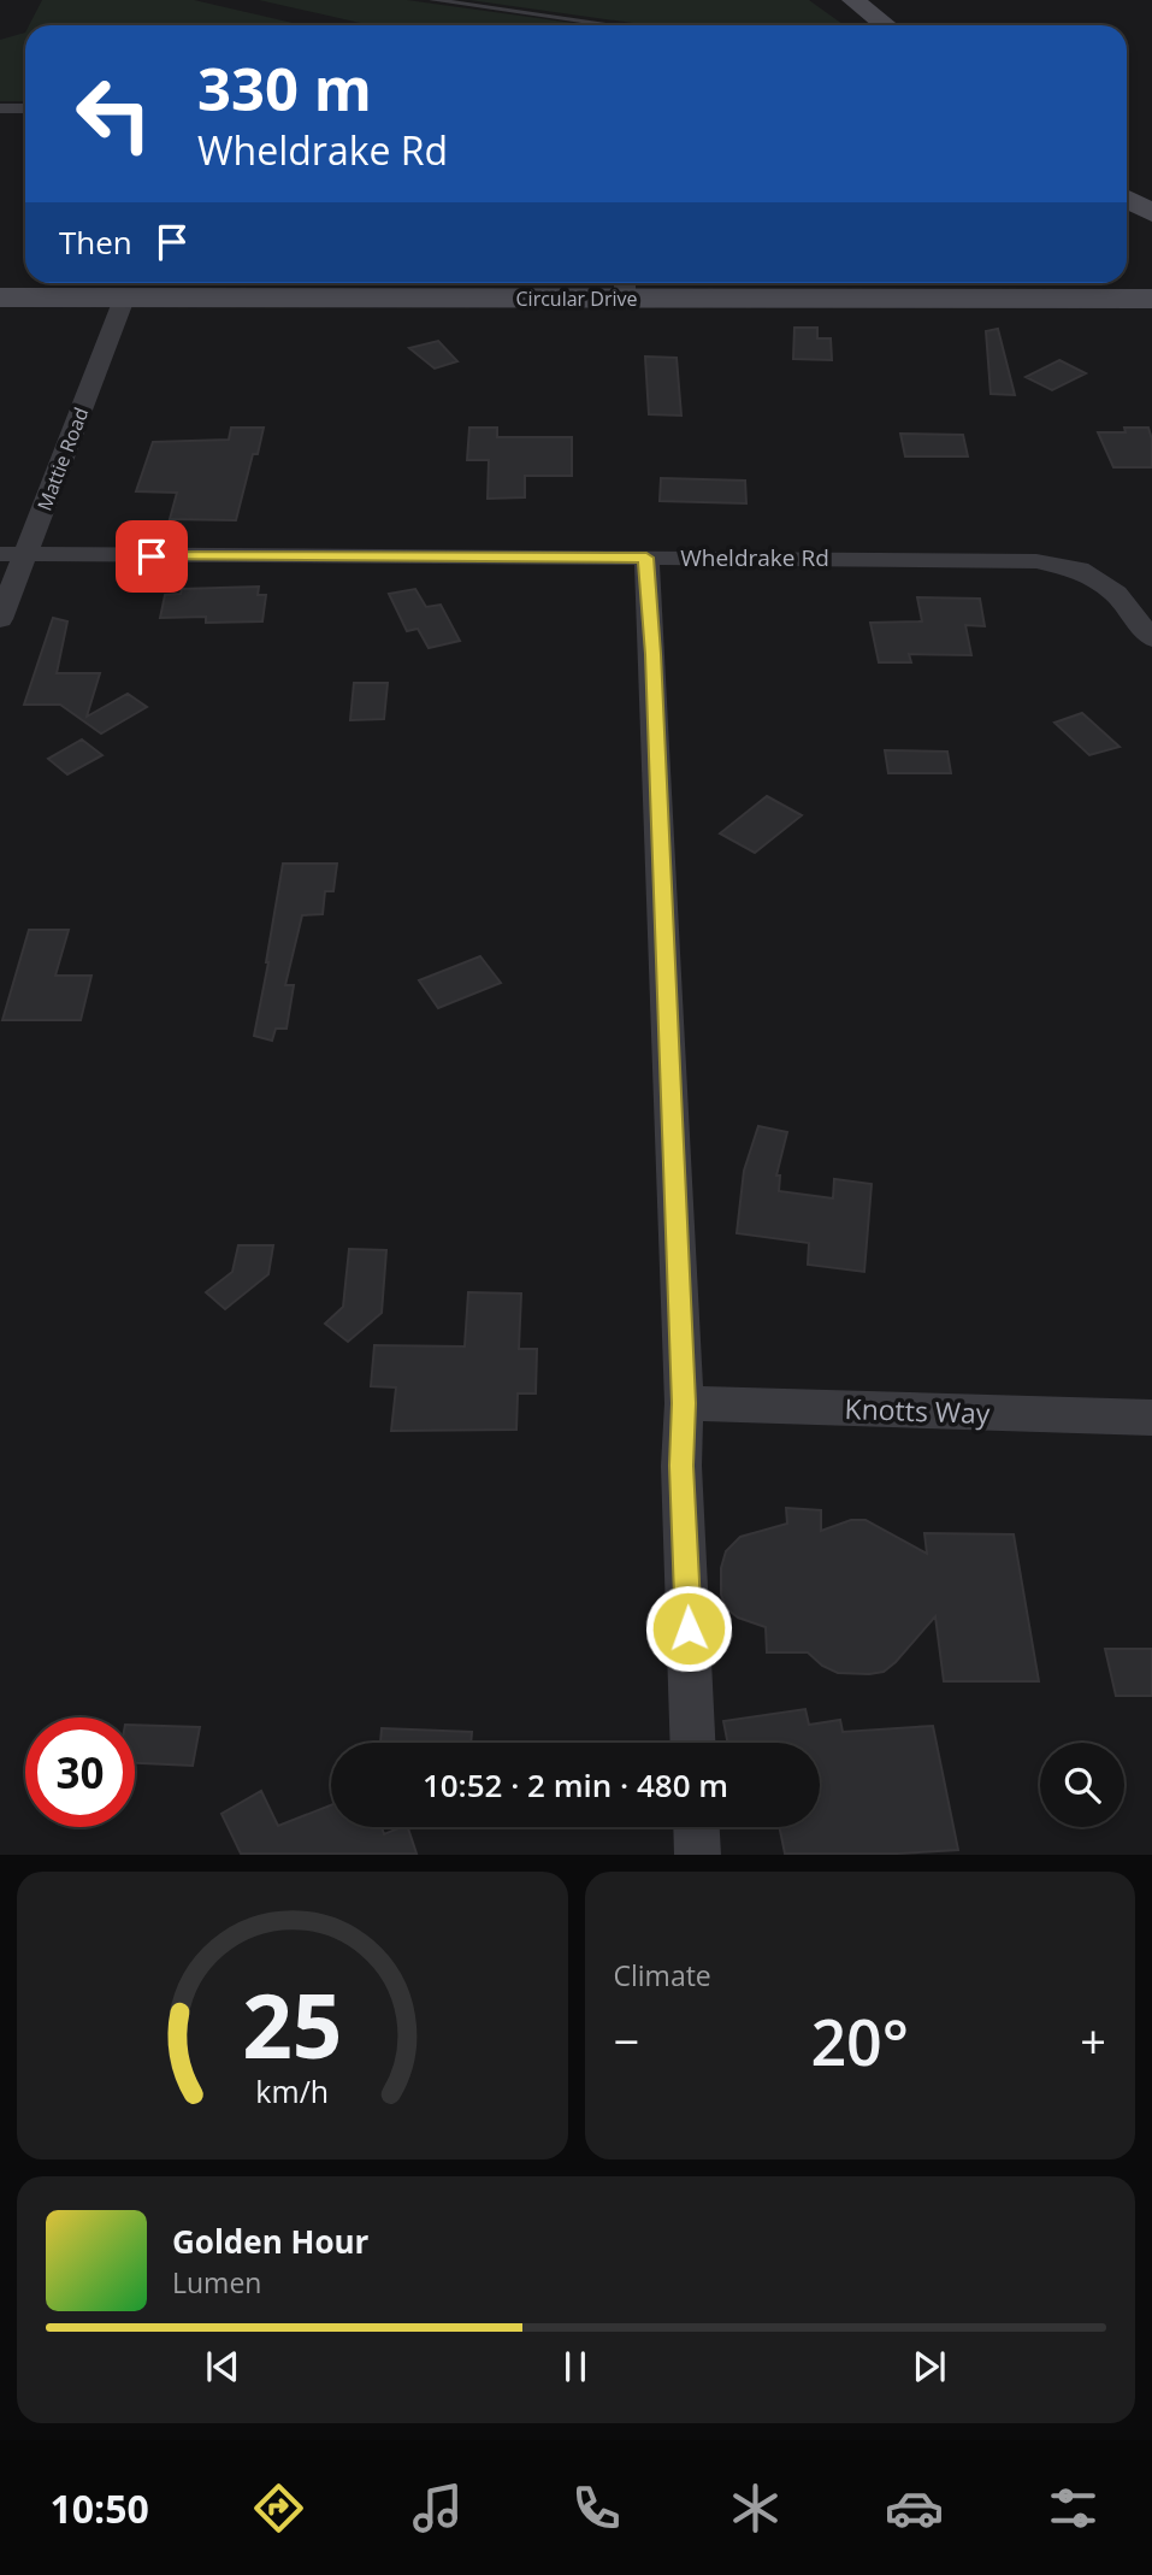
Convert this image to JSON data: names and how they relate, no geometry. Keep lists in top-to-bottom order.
{
  "streets": {
    "street": [
      "Circular Drive",
      "Mattie Road",
      "Wheldrake Rd",
      "Knotts Way"
    ]
  },
  "crossings": [
    ["Circular Drive", "Mattie Road"],
    ["Mattie Road", "Wheldrake Rd"]
  ],
  "page": {
    "turn": ["330 m", "Wheldrake Rd"],
    "then": "Then",
    "limit": "30",
    "trip": "10:52 · 2 min · 480 m",
    "tile": "Climate",
    "heat": ["−", "20°", "+"],
    "song": ["Golden Hour", "Lumen"],
    "tabs": "10:50",
    "gauge": ["25", "km/h"]
  }
}
